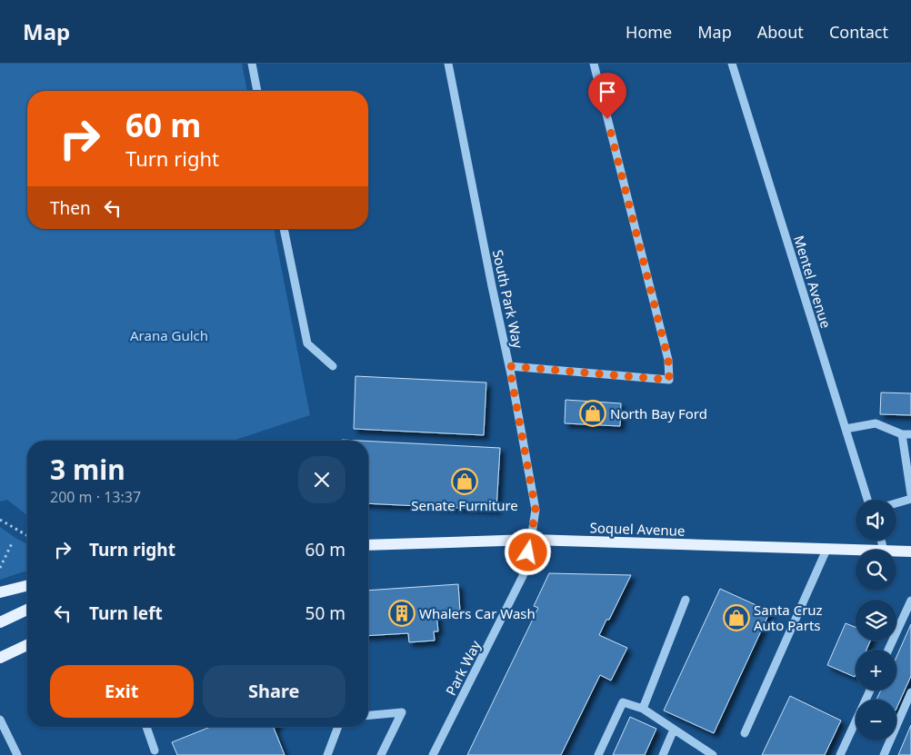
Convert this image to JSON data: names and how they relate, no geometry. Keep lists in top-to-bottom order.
{
  "streets": {
    "main road": ["Soquel Avenue"],
    "street": ["Mentel Avenue", "South Park Way", "Park Way"]
  },
  "crossings": [
    ["South Park Way", "Soquel Avenue"],
    ["South Park Way", "Park Way"],
    ["Soquel Avenue", "Park Way"]
  ],
  "parks": ["Arana Gulch"],
  "places": {
    "shop": ["North Bay Ford", "Senate Furniture", "Santa Cruz Auto Parts"],
    "building": ["Whalers Car Wash"]
  },
  "page": {
    "header": "Map",
    "nav": [
      "Home",
      "Map",
      "About",
      "Contact"
    ],
    "turn": ["60 m", "Turn right"],
    "then": "Then",
    "heading": ["3 min", "200 m · 13:37"],
    "map_buttons": ["+", "−"],
    "list": [
      {
        "name": "Turn right",
        "value": "60 m"
      },
      {
        "name": "Turn left",
        "value": "50 m"
      }
    ],
    "buttons": ["Exit", "Share"]
  }
}
